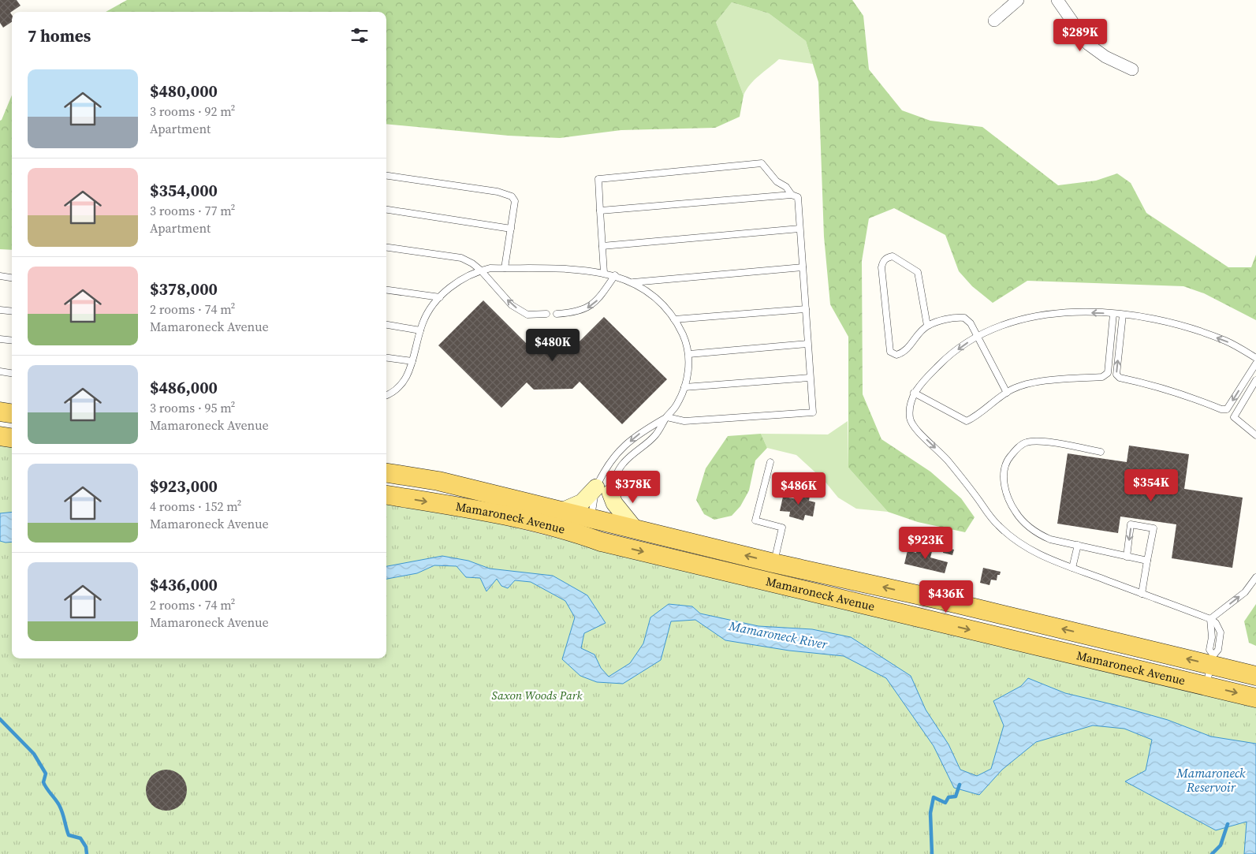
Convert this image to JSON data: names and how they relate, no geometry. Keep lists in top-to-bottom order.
{
  "streets": {
    "main road": ["Mamaroneck Avenue"]
  },
  "water": ["Mamaroneck River", "Mamaroneck Reservoir"],
  "parks": ["Saxon Woods Park"],
  "page": {
    "heading": "7 homes",
    "price": [
      "$289K",
      "$480K",
      "$354K",
      "$378K",
      "$486K",
      "$923K",
      "$436K"
    ],
    "list": [
      {
        "name": "$480,000",
        "note": "3 rooms · 92 m² · Apartment"
      },
      {
        "name": "$354,000",
        "note": "3 rooms · 77 m² · Apartment"
      },
      {
        "name": "$378,000",
        "note": "2 rooms · 74 m² · Mamaroneck Avenue"
      },
      {
        "name": "$486,000",
        "note": "3 rooms · 95 m² · Mamaroneck Avenue"
      },
      {
        "name": "$923,000",
        "note": "4 rooms · 152 m² · Mamaroneck Avenue"
      },
      {
        "name": "$436,000",
        "note": "2 rooms · 74 m² · Mamaroneck Avenue"
      }
    ]
  }
}
